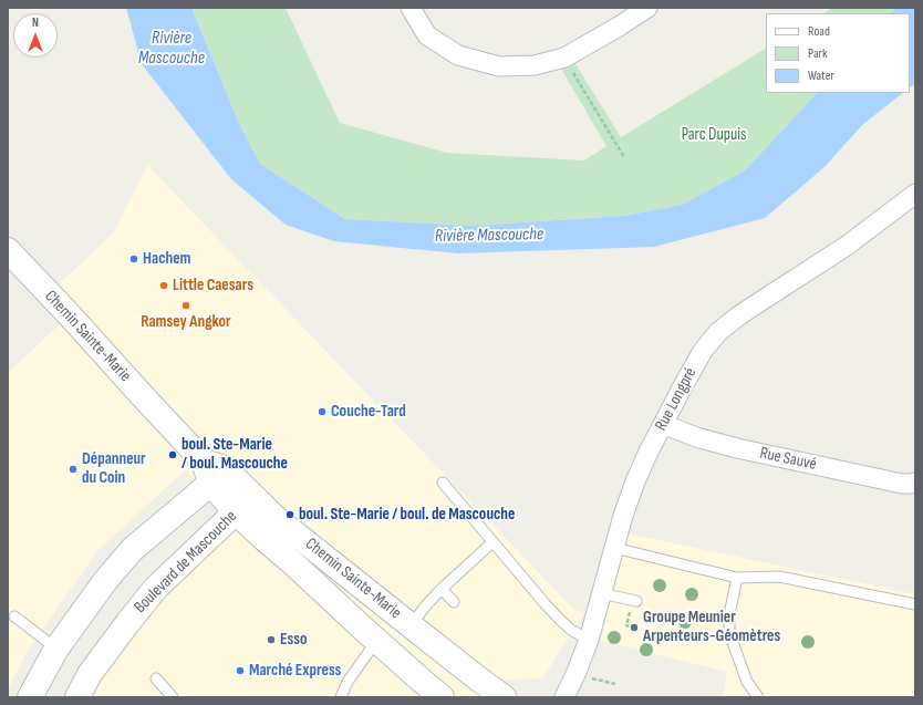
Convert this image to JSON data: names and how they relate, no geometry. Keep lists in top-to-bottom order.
{
  "streets": {
    "main road": ["Chemin Sainte-Marie", "Boulevard de Mascouche"],
    "street": ["Rue Longpré", "Rue Sauvé"]
  },
  "crossings": [
    ["Chemin Sainte-Marie", "Boulevard de Mascouche"],
    ["Rue Longpré", "Rue Sauvé"]
  ],
  "water": ["Rivière Mascouche"],
  "parks": ["Parc Dupuis"],
  "places": [
    "Hachem",
    "Little Caesars",
    "Ramsey Angkor",
    "Couche-Tard",
    "boul. Ste-Marie / boul. Mascouche",
    "Dépanneur du Coin",
    "boul. Ste-Marie / boul. de Mascouche",
    "Groupe Meunier Arpenteurs-Géomètres",
    "Esso",
    "Marché Express"
  ],
  "legend": ["Road", "Park", "Water"],
  "north": "top"
}
